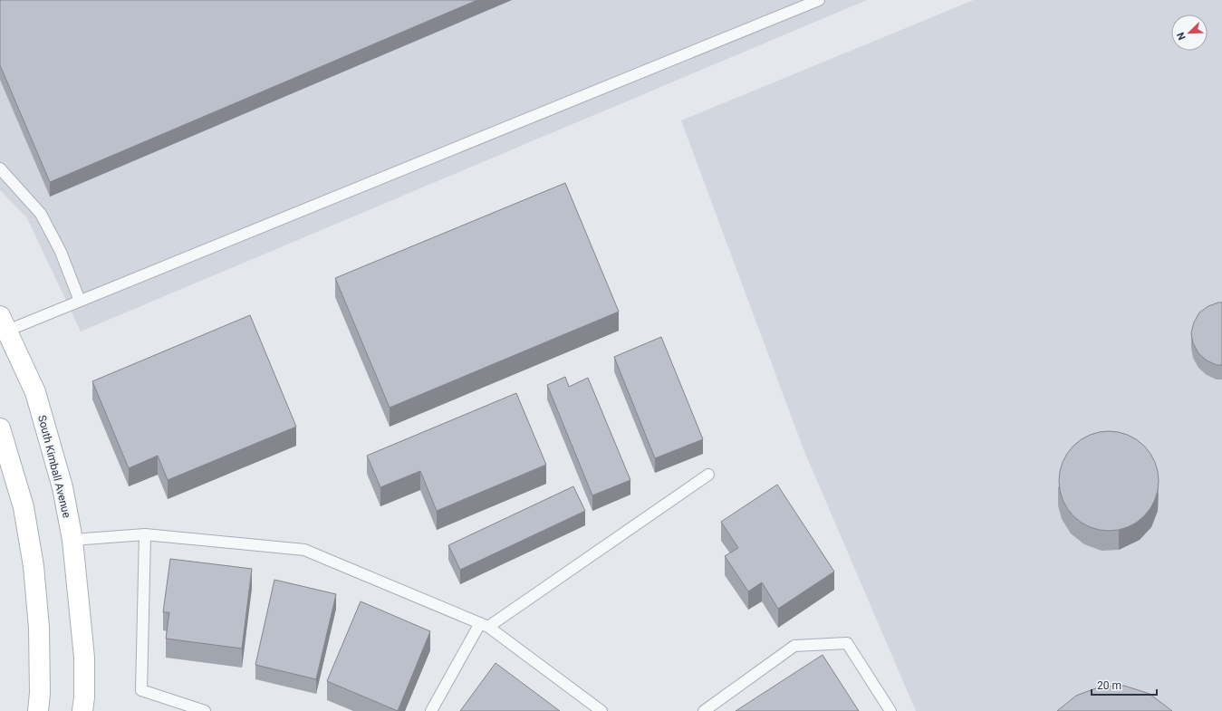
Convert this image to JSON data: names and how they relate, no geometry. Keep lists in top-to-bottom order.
{
  "streets": {
    "main road": ["South Kimball Avenue"]
  },
  "scale_bar": "20 m",
  "north": "bottom left"
}
